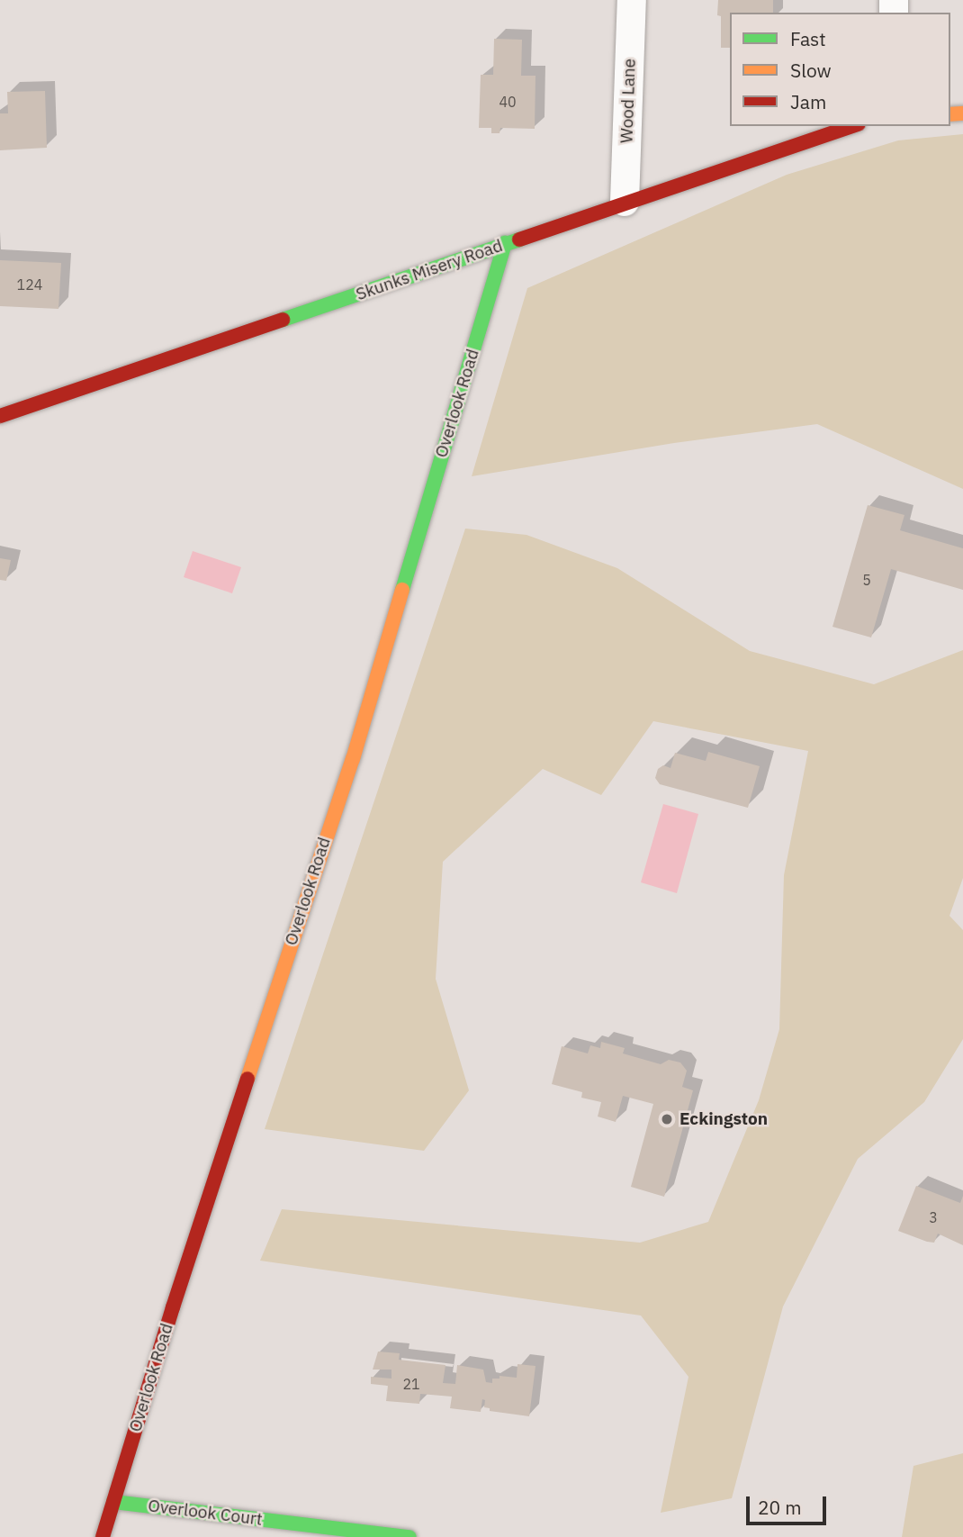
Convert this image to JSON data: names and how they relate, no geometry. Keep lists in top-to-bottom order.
{
  "streets": {
    "street": [
      "Wood Lane",
      "Skunks Misery Road",
      "Overlook Road",
      "Overlook Court"
    ]
  },
  "crossings": [
    ["Wood Lane", "Skunks Misery Road"],
    ["Skunks Misery Road", "Overlook Road"],
    ["Overlook Road", "Overlook Court"]
  ],
  "places": ["Eckingston"],
  "house_numbers": [
    "40",
    "124",
    "5",
    "3",
    "21"
  ],
  "legend": ["Fast", "Slow", "Jam"],
  "scale_bar": "20 m"
}
